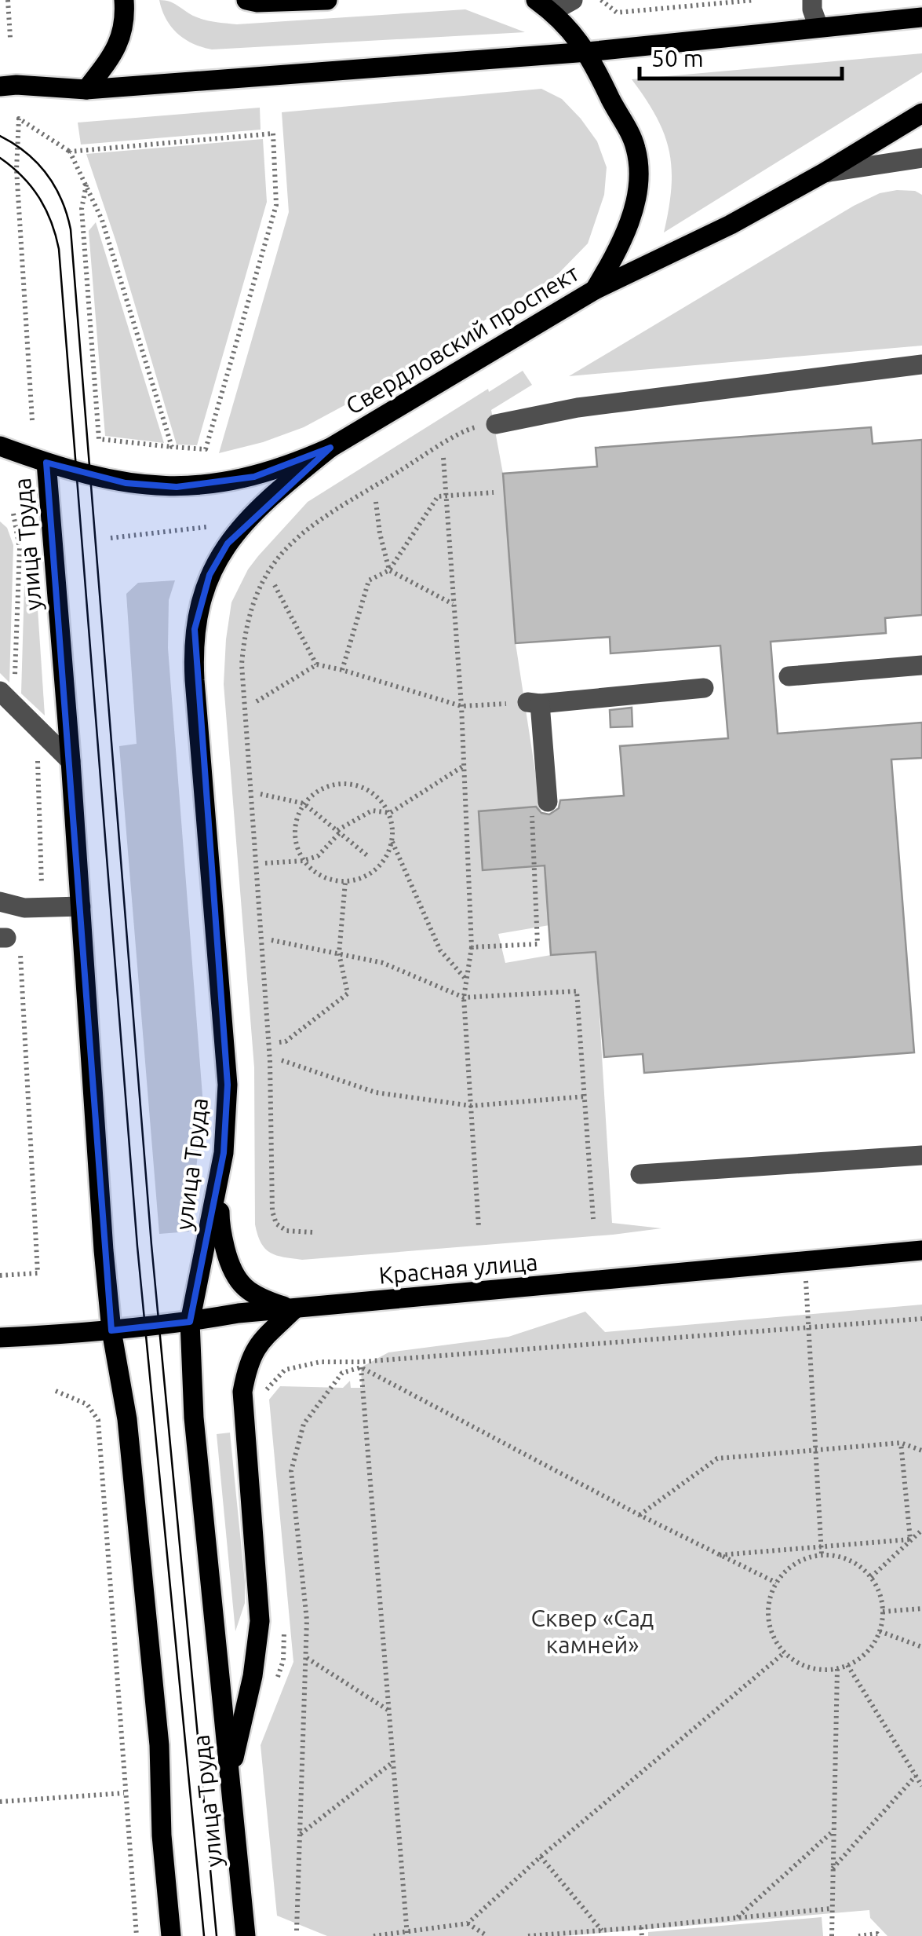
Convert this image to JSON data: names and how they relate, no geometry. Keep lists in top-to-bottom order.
{
  "streets": {
    "main road": ["Свердловский проспект", "улица Труда", "Красная улица"]
  },
  "crossings": [
    ["Свердловский проспект", "улица Труда"],
    ["улица Труда", "Красная улица"]
  ],
  "parks": ["Сквер «Сад камней»"],
  "scale_bar": "50 m"
}
